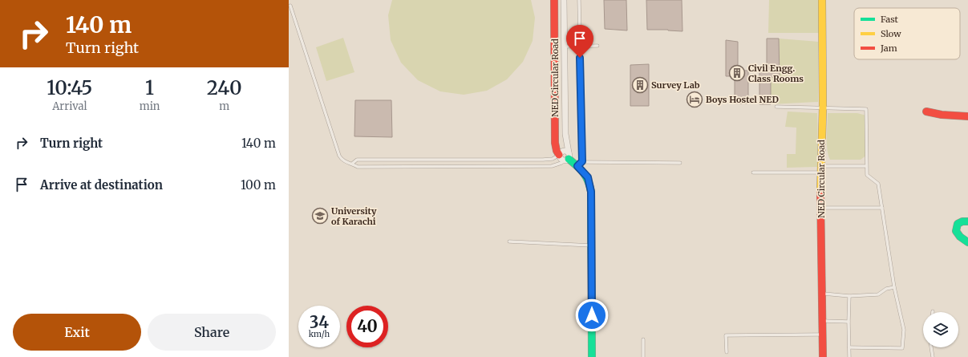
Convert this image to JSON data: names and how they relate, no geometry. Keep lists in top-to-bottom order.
{
  "streets": {
    "street": ["NED Circular Road"]
  },
  "places": {
    "building": ["Civil Engg. Class Rooms", "Survey Lab"],
    "hotel": ["Boys Hostel NED"],
    "school or university": ["University of Karachi"]
  },
  "legend": ["Fast", "Slow", "Jam"],
  "page": {
    "turn": ["140 m", "Turn right"],
    "eta": [
      "10:45",
      "Arrival",
      "1",
      "min",
      "240",
      "m"
    ],
    "list": [
      {
        "name": "Turn right",
        "value": "140 m"
      },
      {
        "name": "Arrive at destination",
        "value": "100 m"
      }
    ],
    "speed": "34 km/h",
    "limit": "40",
    "buttons": ["Exit", "Share"]
  }
}
